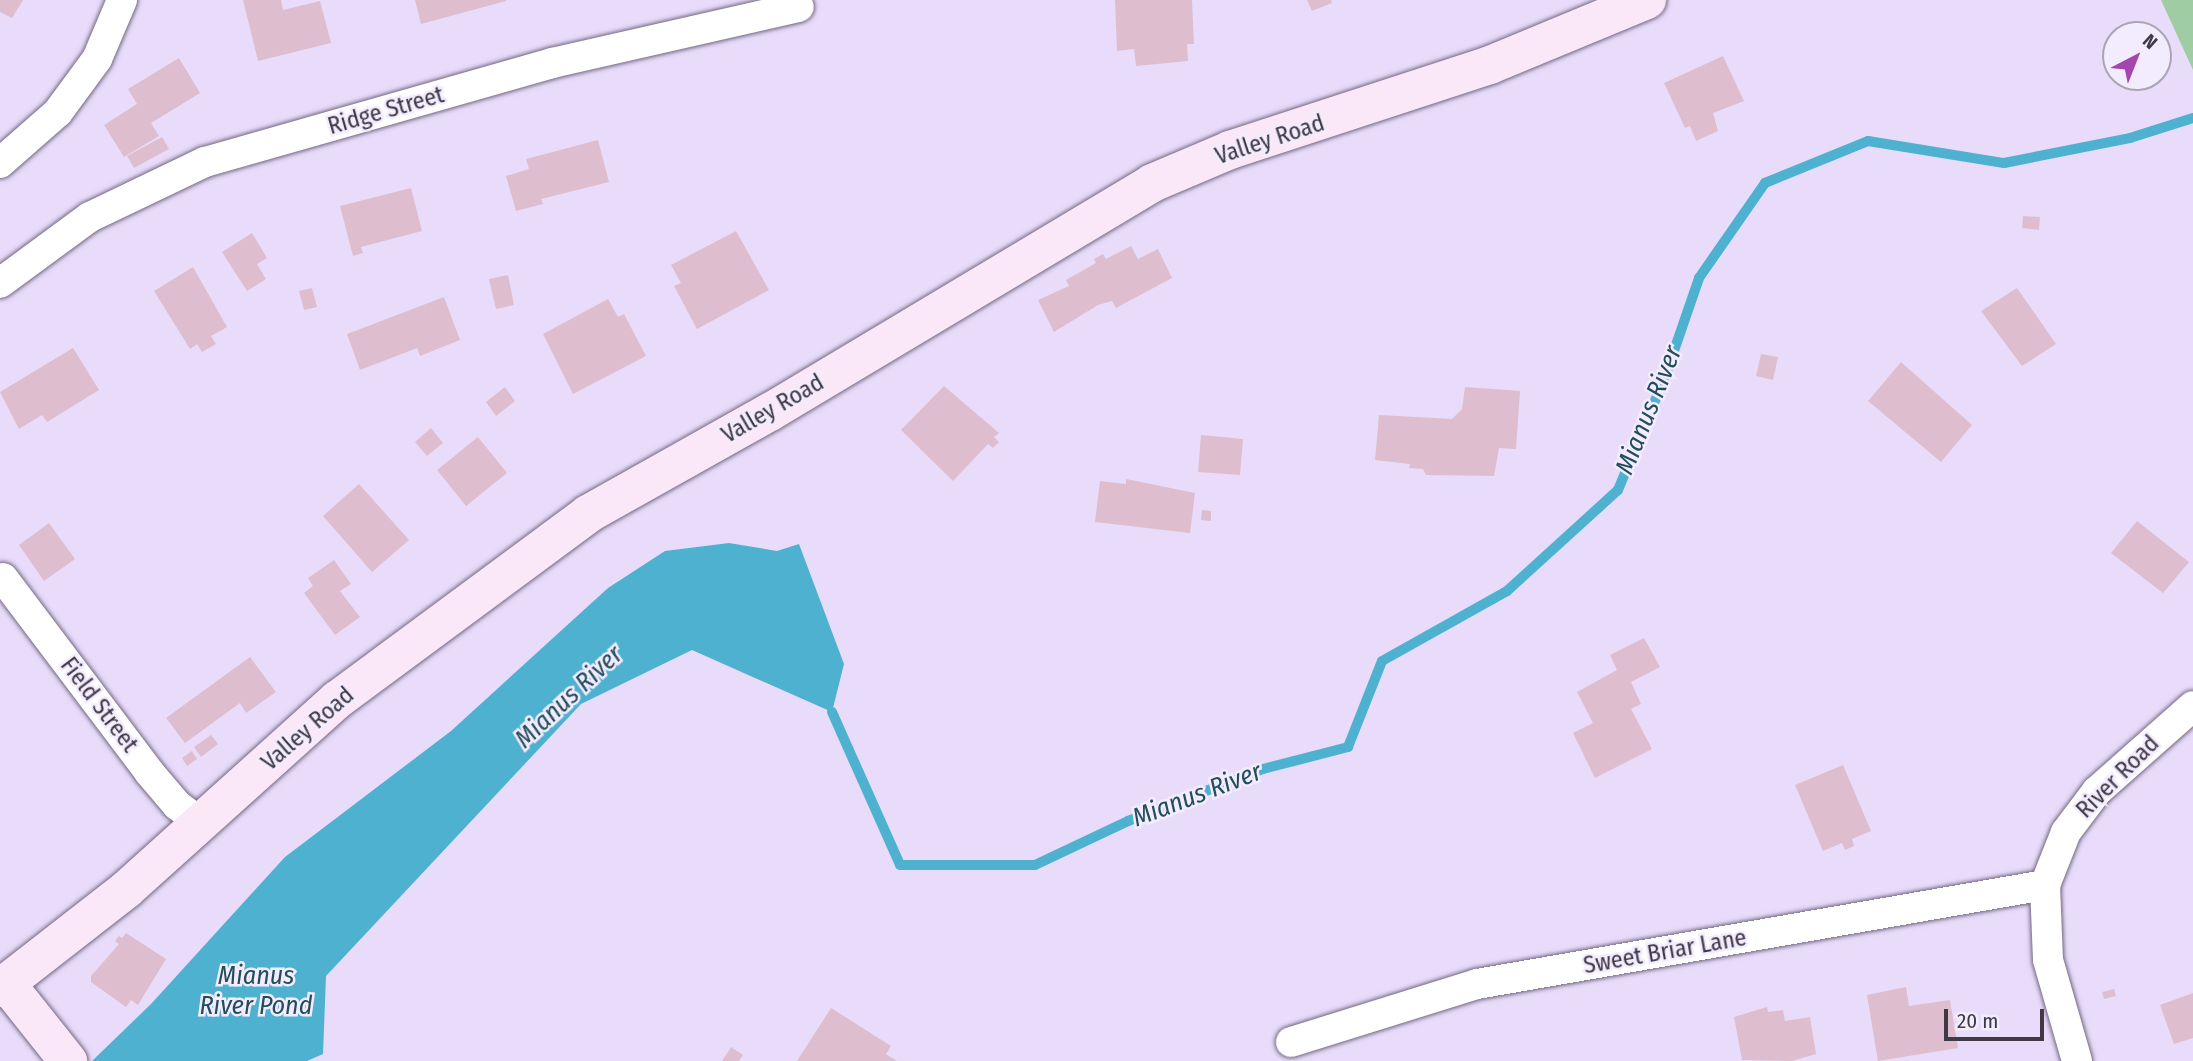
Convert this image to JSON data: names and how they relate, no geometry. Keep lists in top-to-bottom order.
{
  "streets": {
    "street": [
      "Ridge Street",
      "Valley Road",
      "Field Street",
      "River Road",
      "Sweet Briar Lane"
    ]
  },
  "crossings": [
    ["Valley Road", "Field Street"],
    ["River Road", "Sweet Briar Lane"]
  ],
  "water": ["Mianus River", "Mianus River Pond"],
  "scale_bar": "20 m",
  "north": "top right"
}
